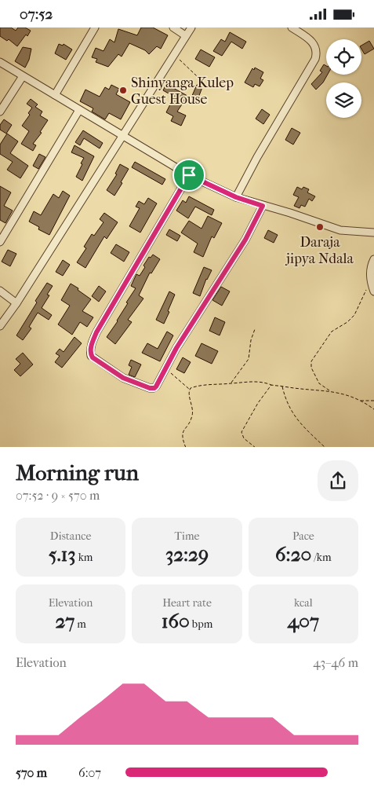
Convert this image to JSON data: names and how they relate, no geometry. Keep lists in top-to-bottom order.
{
  "places": ["Shinyanga Kulep Guest House", "Daraja jipya Ndala"],
  "page": {
    "status": "07:52",
    "heading": ["Morning run", "07:52 · 9 × 570 m"],
    "stats": [
      ["Distance", "5.13 km"],
      ["Time", "32:29"],
      ["Pace", "6:20 /km"],
      ["Elevation", "27 m"],
      ["Heart rate", "160 bpm"],
      ["kcal", "407"]
    ],
    "chart": ["Elevation", "43–46 m"],
    "list": [
      {
        "name": "570 m",
        "note": "6:07"
      }
    ]
  }
}
